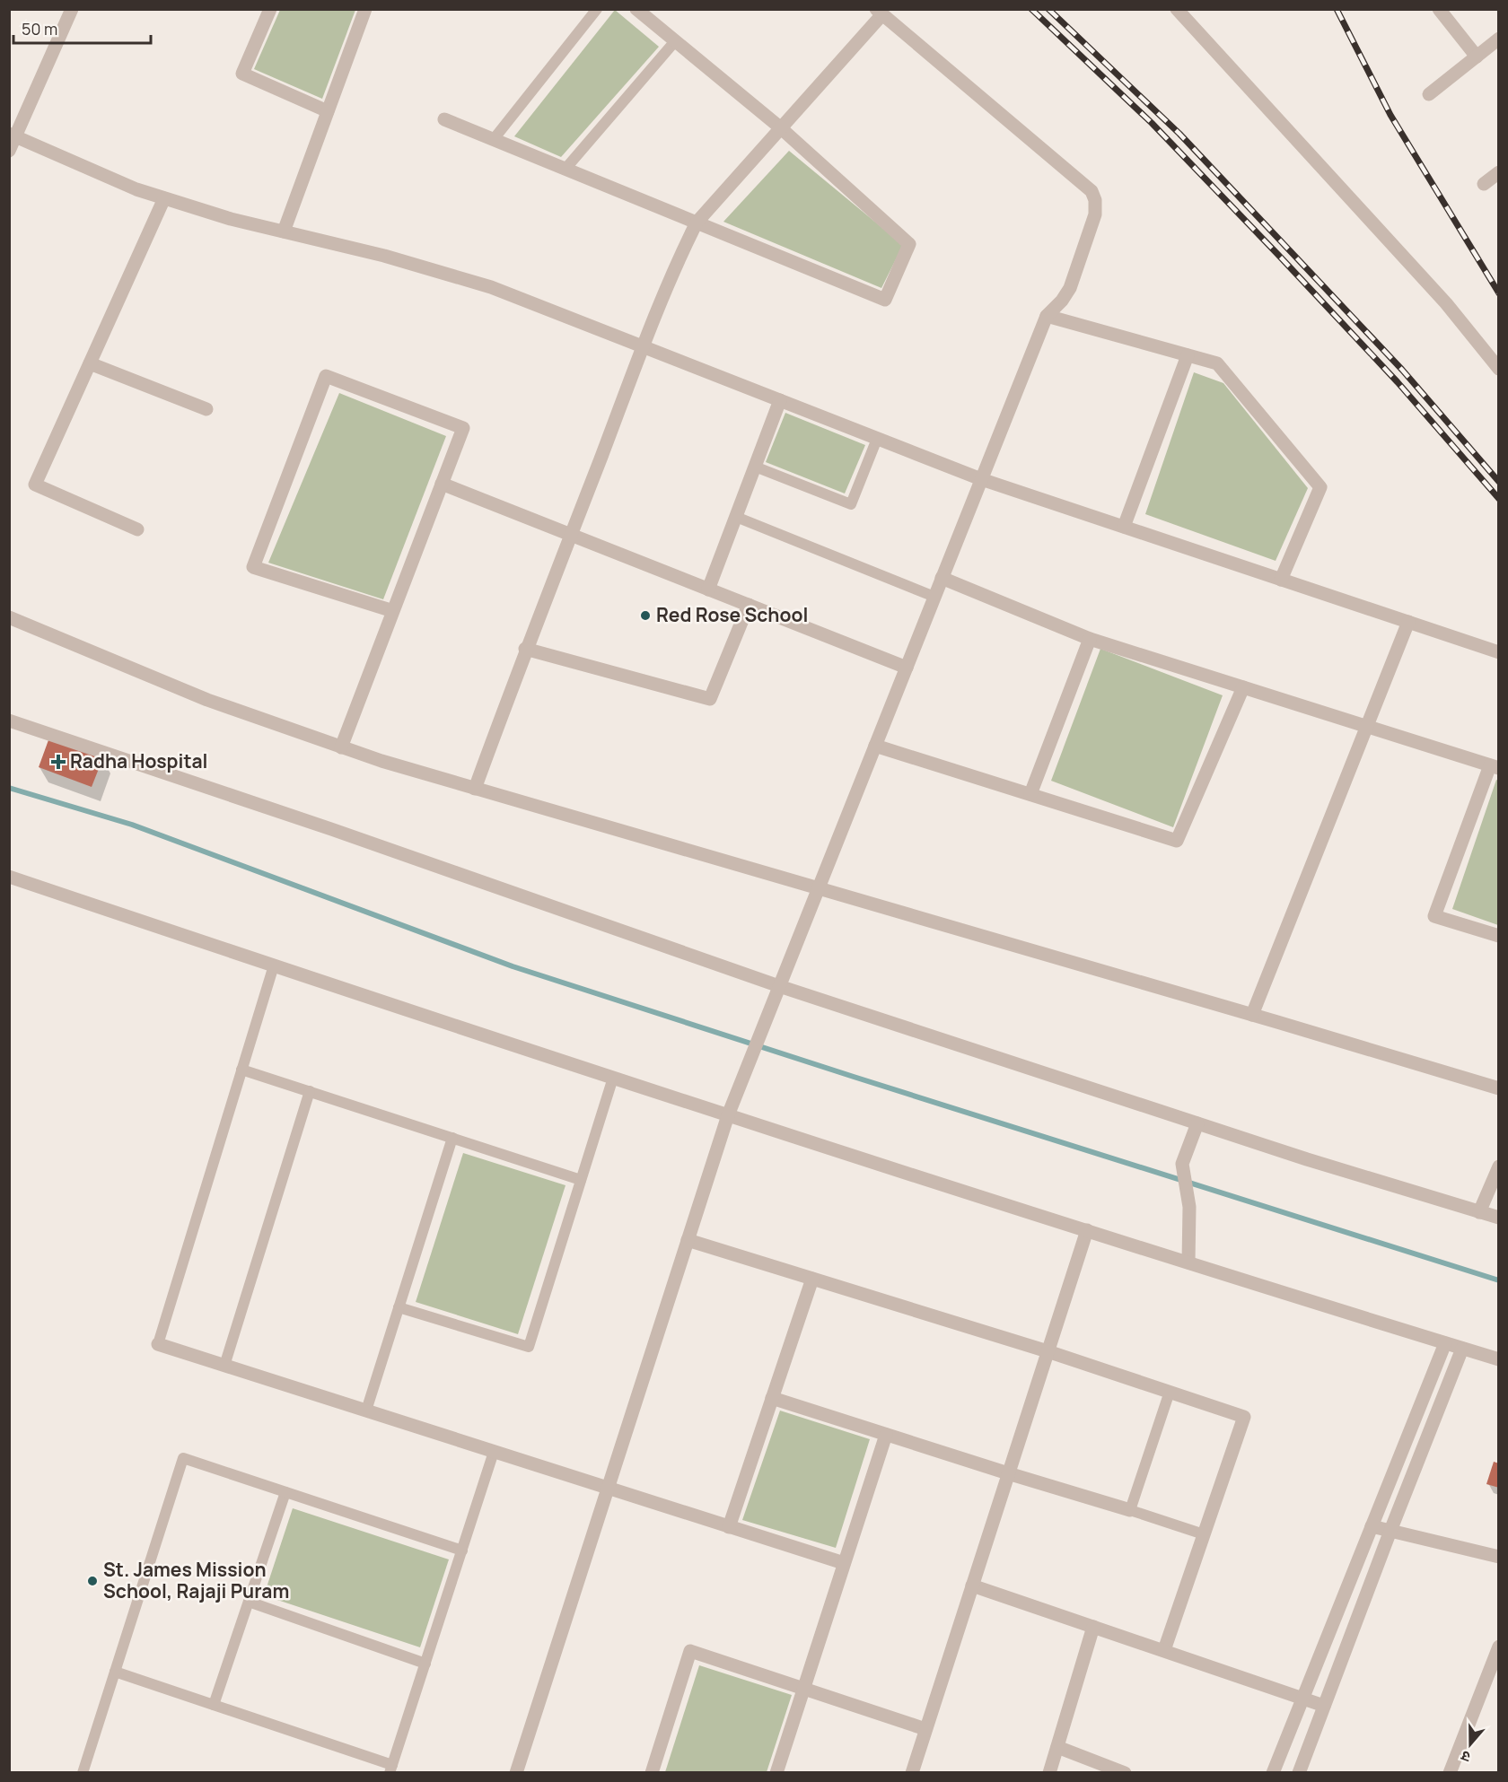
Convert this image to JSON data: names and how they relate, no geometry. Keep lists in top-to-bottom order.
{
  "places": {
    "other": ["Red Rose School", "St. James Mission School, Rajaji Puram"],
    "health": ["Radha Hospital"]
  },
  "scale_bar": "50 m",
  "north": "bottom"
}
